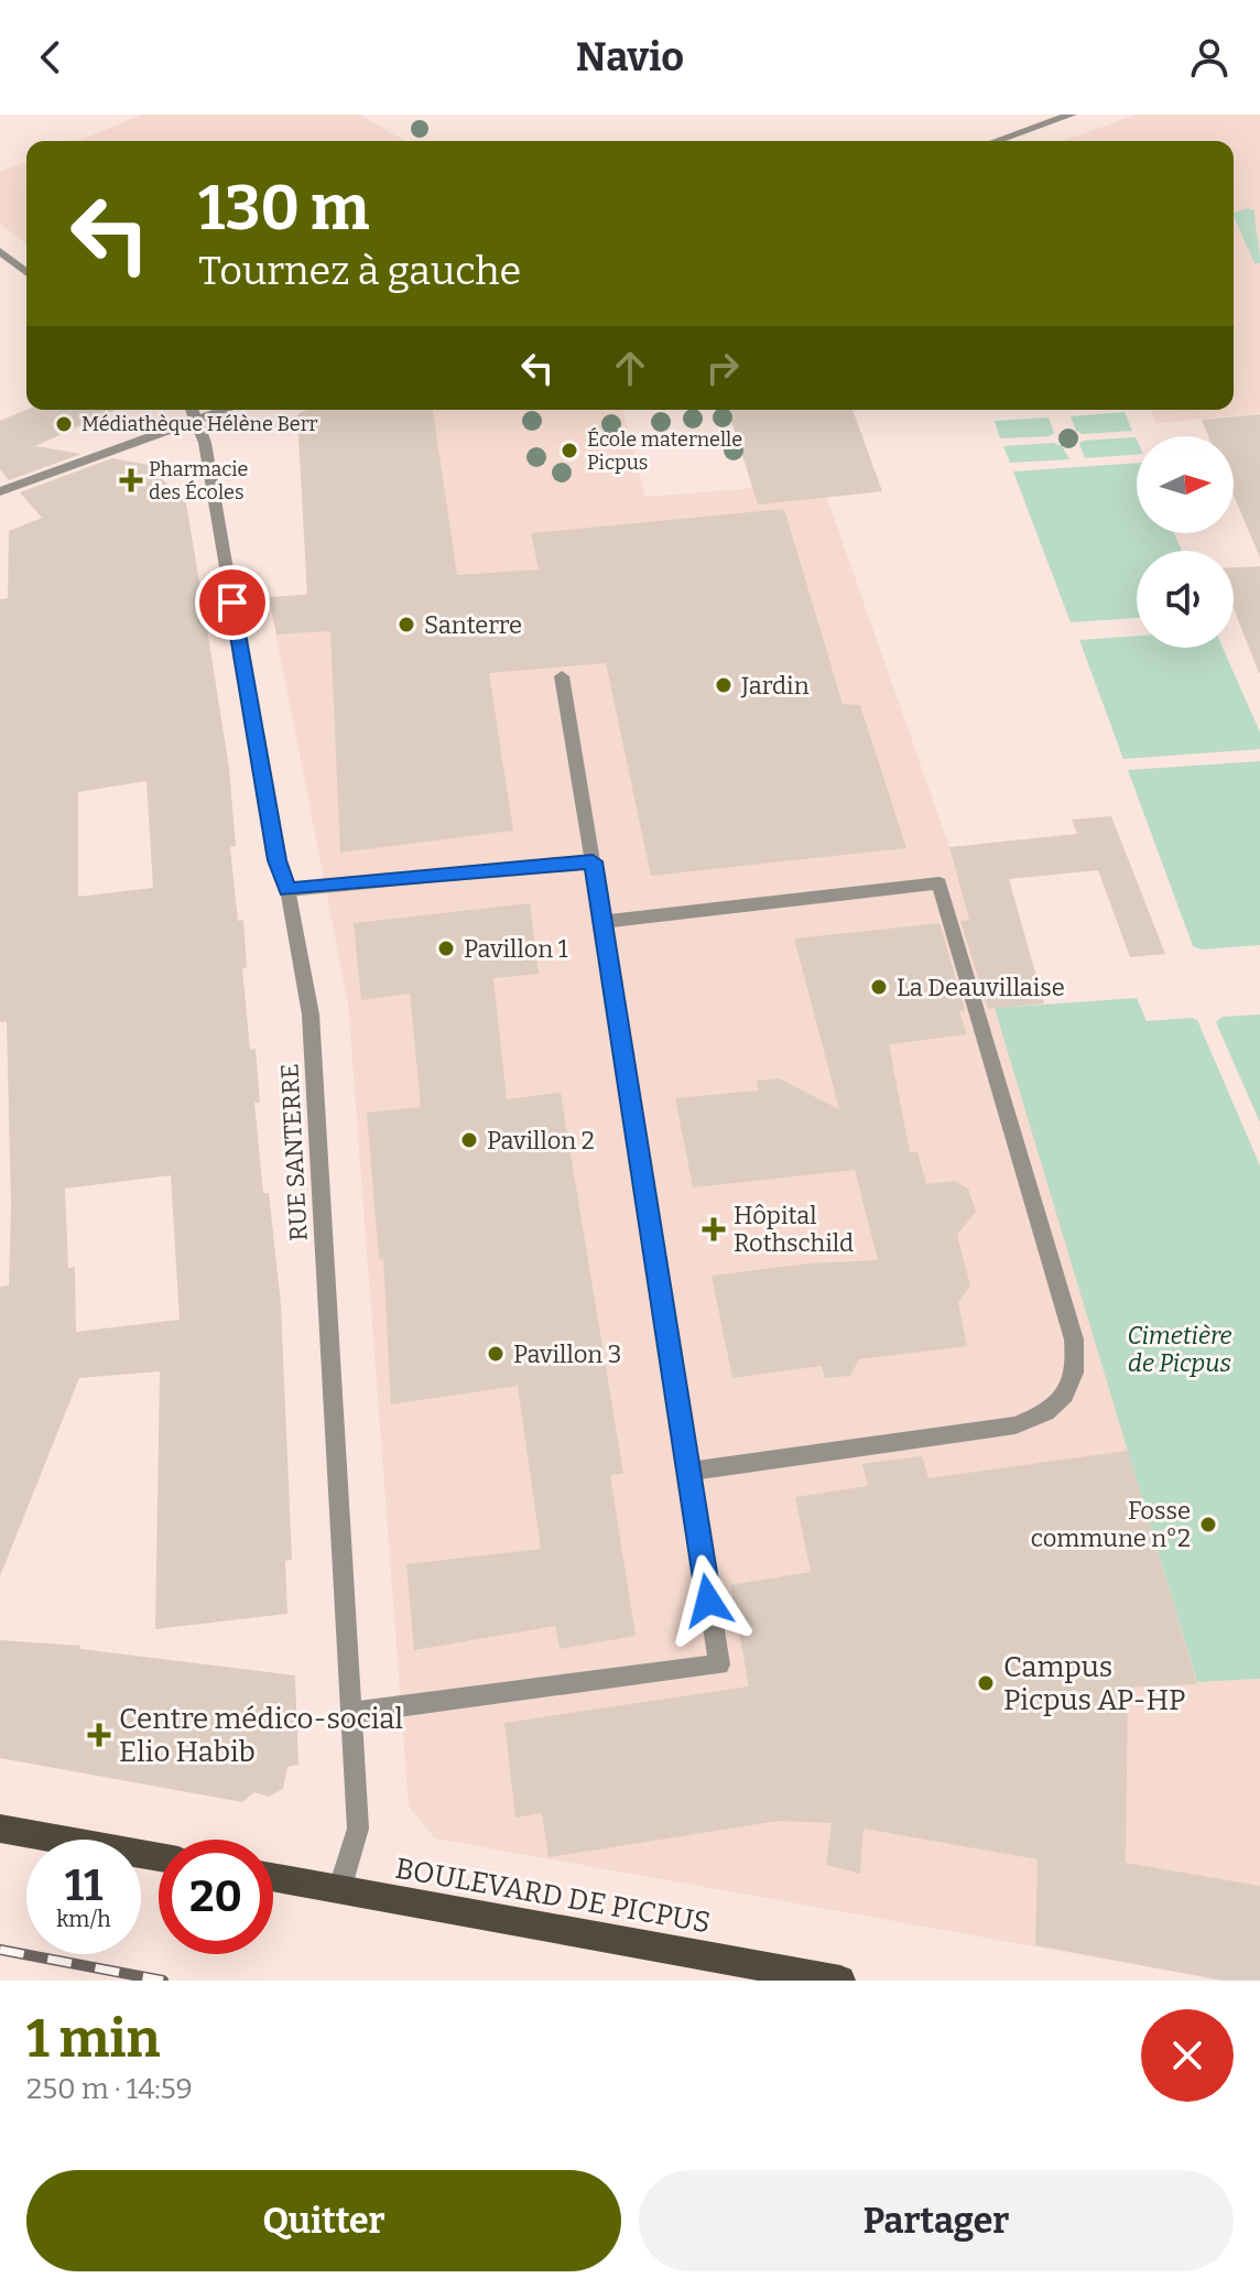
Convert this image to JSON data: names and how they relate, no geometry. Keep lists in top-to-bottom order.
{
  "streets": {
    "main road": ["BOULEVARD DE PICPUS"],
    "street": ["RUE SANTERRE"]
  },
  "crossings": [
    ["RUE SANTERRE", "BOULEVARD DE PICPUS"]
  ],
  "parks": ["Cimetière de Picpus"],
  "places": {
    "other": [
      "Médiathèque Hélène Berr",
      "École maternelle Picpus",
      "Santerre",
      "Jardin",
      "Pavillon 1",
      "La Deauvillaise",
      "Pavillon 2",
      "Pavillon 3",
      "Fosse commune n°2",
      "Campus Picpus AP-HP"
    ],
    "health": ["Pharmacie des Écoles", "Hôpital Rothschild", "Centre médico-social Elio Habib"]
  },
  "north": "right",
  "page": {
    "header": "Navio",
    "turn": ["130 m", "Tournez à gauche"],
    "speed": "11 km/h",
    "limit": "20",
    "heading": ["1 min", "250 m · 14:59"],
    "buttons": ["Quitter", "Partager"]
  }
}
